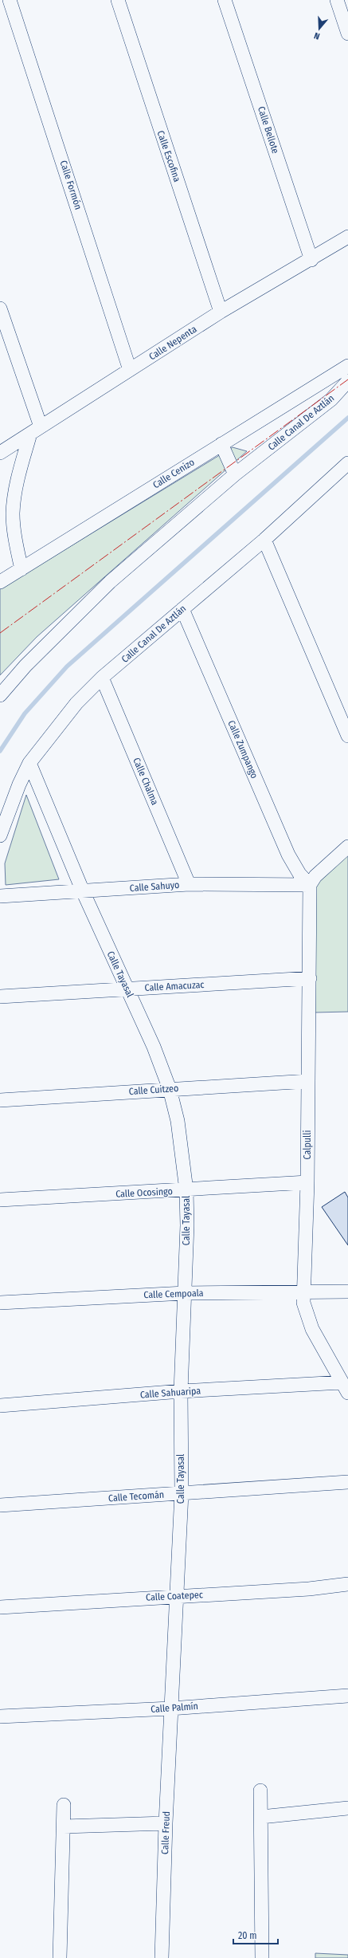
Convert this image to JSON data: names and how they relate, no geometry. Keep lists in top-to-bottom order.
{
  "streets": {
    "street": [
      "Calle Bellote",
      "Calle Escofina",
      "Calle Formón",
      "Calle Nepenta",
      "Calle Canal De Aztlán",
      "Calle Cenizo",
      "Calle Zumpango",
      "Calle Chalma",
      "Calle Sahuyo",
      "Calle Tayasal",
      "Calle Amacuzac",
      "Calle Cuitzeo",
      "Calpulli",
      "Calle Ocosingo",
      "Calle Cempoala",
      "Calle Sahuaripa",
      "Calle Tecomán",
      "Calle Coatepec",
      "Calle Palmín",
      "Calle Freud"
    ]
  },
  "crossings": [
    ["Calle Bellote", "Calle Nepenta"],
    ["Calle Escofina", "Calle Nepenta"],
    ["Calle Formón", "Calle Nepenta"],
    ["Calle Canal De Aztlán", "Calle Zumpango"],
    ["Calle Canal De Aztlán", "Calle Chalma"],
    ["Calle Canal De Aztlán", "Calle Tayasal"],
    ["Calle Zumpango", "Calle Sahuyo"],
    ["Calle Zumpango", "Calpulli"],
    ["Calle Chalma", "Calle Sahuyo"],
    ["Calle Sahuyo", "Calle Tayasal"],
    ["Calle Sahuyo", "Calpulli"],
    ["Calle Tayasal", "Calle Amacuzac"],
    ["Calle Tayasal", "Calle Cuitzeo"],
    ["Calle Tayasal", "Calle Ocosingo"],
    ["Calle Tayasal", "Calle Cempoala"],
    ["Calle Tayasal", "Calle Sahuaripa"],
    ["Calle Tayasal", "Calle Tecomán"],
    ["Calle Tayasal", "Calle Coatepec"],
    ["Calle Tayasal", "Calle Palmín"],
    ["Calle Tayasal", "Calle Freud"],
    ["Calle Amacuzac", "Calpulli"],
    ["Calle Cuitzeo", "Calpulli"],
    ["Calpulli", "Calle Ocosingo"],
    ["Calpulli", "Calle Cempoala"],
    ["Calpulli", "Calle Sahuaripa"],
    ["Calle Palmín", "Calle Freud"]
  ],
  "scale_bar": "20 m",
  "north": "bottom"
}
